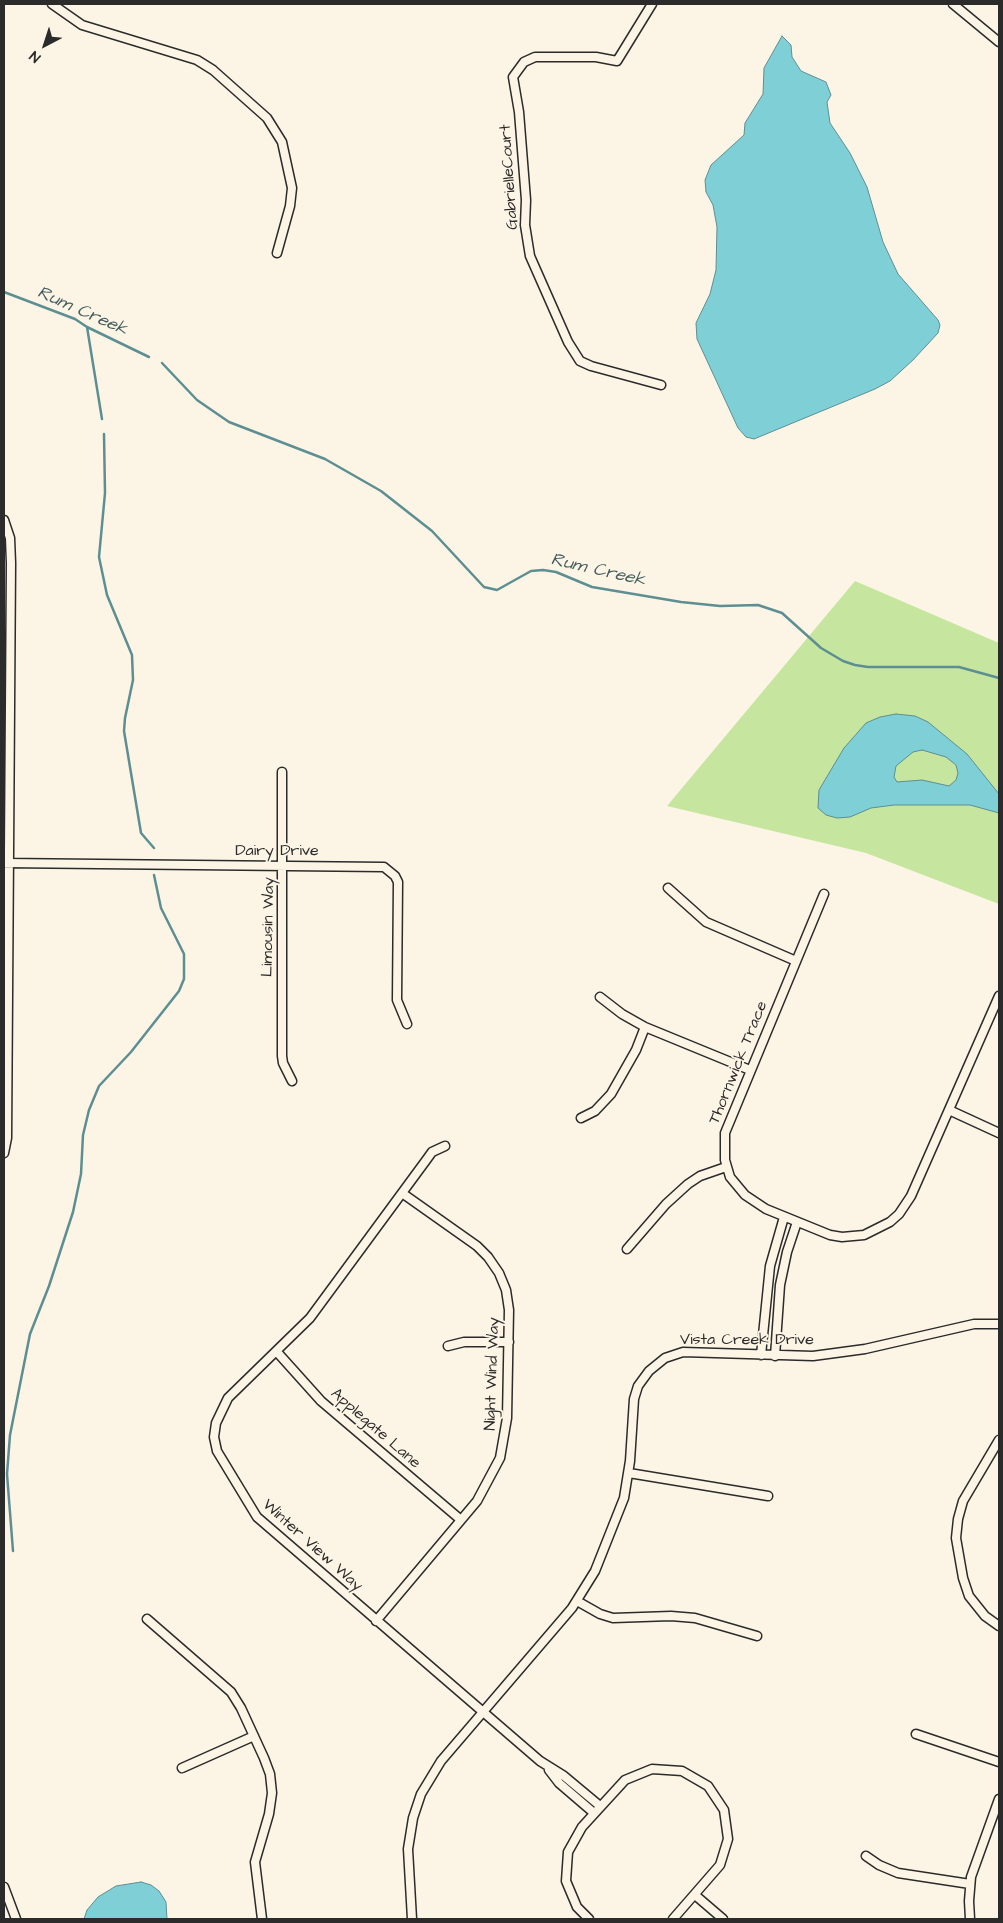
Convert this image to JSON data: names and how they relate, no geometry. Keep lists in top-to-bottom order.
{
  "streets": {
    "street": [
      "GabrielleCourt",
      "Dairy Drive",
      "Limousin Way",
      "Thornwick Trace",
      "Vista Creek Drive",
      "Night Wind Way",
      "Applegate Lane",
      "Winter View Way"
    ]
  },
  "crossings": [
    ["Dairy Drive", "Limousin Way"],
    ["Vista Creek Drive", "Winter View Way"],
    ["Night Wind Way", "Applegate Lane"],
    ["Night Wind Way", "Winter View Way"],
    ["Applegate Lane", "Winter View Way"]
  ],
  "water": ["Rum Creek"],
  "north": "bottom left"
}
